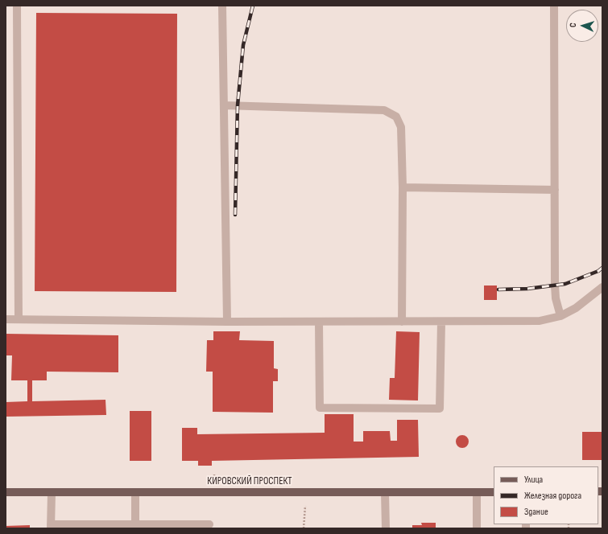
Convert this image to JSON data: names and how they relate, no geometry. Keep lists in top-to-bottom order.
{
  "streets": {
    "main road": ["КИРОВСКИЙ ПРОСПЕКТ"]
  },
  "legend": ["Улица", "Железная дорога", "Здание"],
  "north": "left"
}
